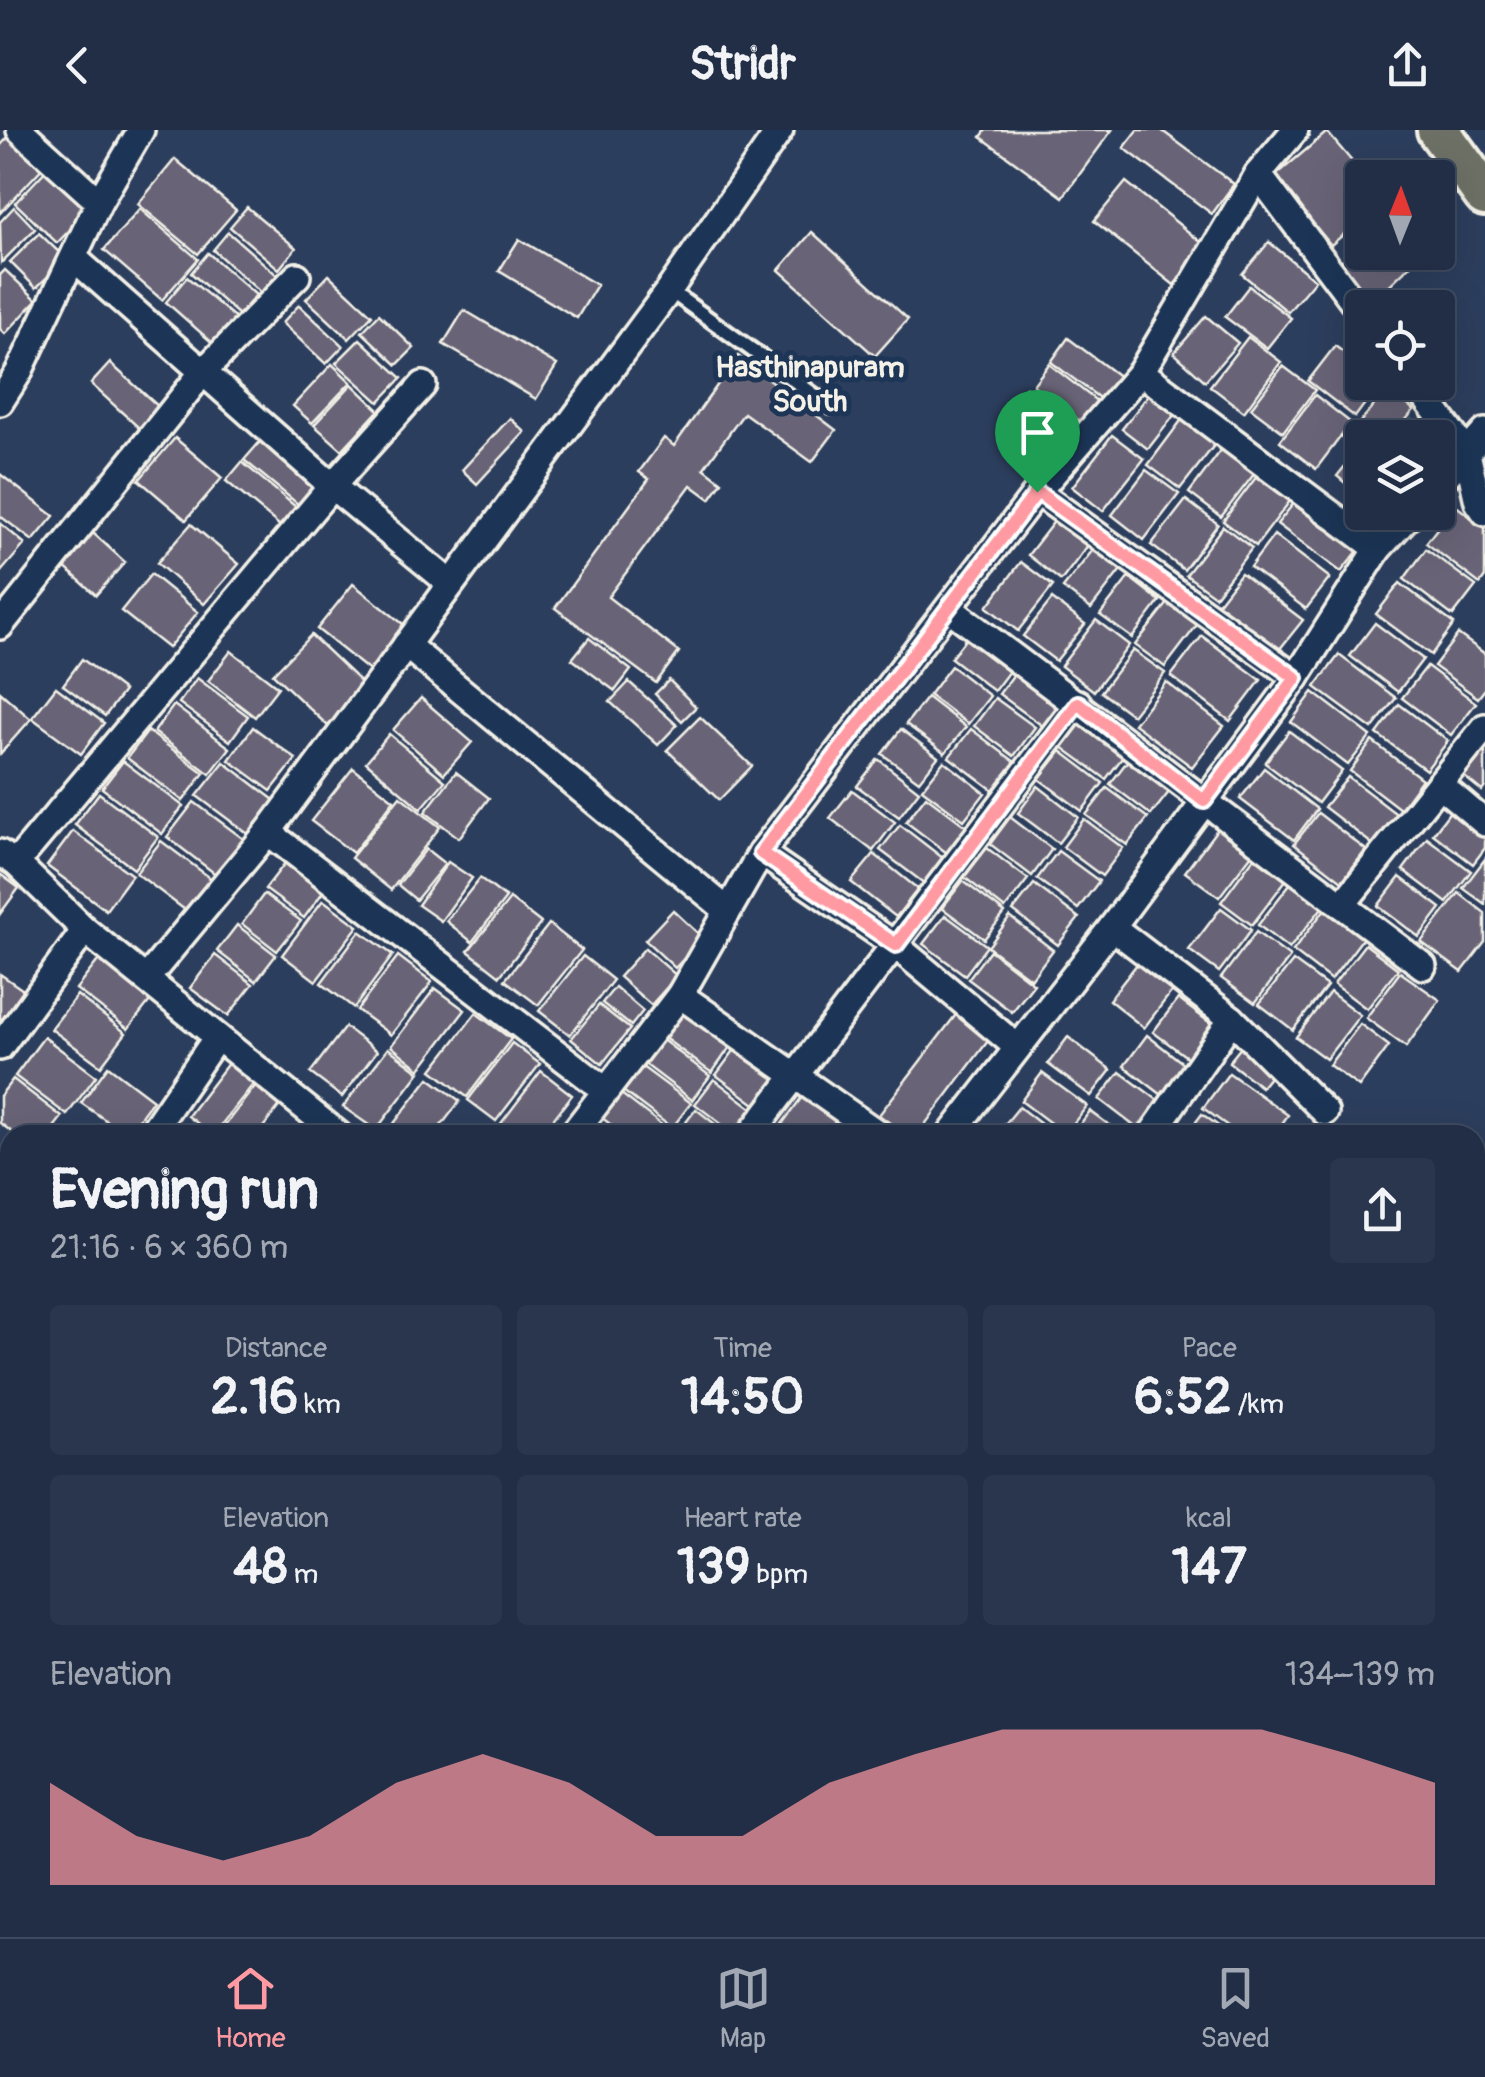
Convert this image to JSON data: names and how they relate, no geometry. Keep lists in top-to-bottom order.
{
  "districts": ["Hasthinapuram South"],
  "north": "top",
  "page": {
    "header": "Stridr",
    "heading": ["Evening run", "21:16 · 6 × 360 m"],
    "stats": [
      ["Distance", "2.16 km"],
      ["Time", "14:50"],
      ["Pace", "6:52 /km"],
      ["Elevation", "48 m"],
      ["Heart rate", "139 bpm"],
      ["kcal", "147"]
    ],
    "chart": ["Elevation", "134–139 m"],
    "tabs": ["Home", "Map", "Saved"]
  }
}
